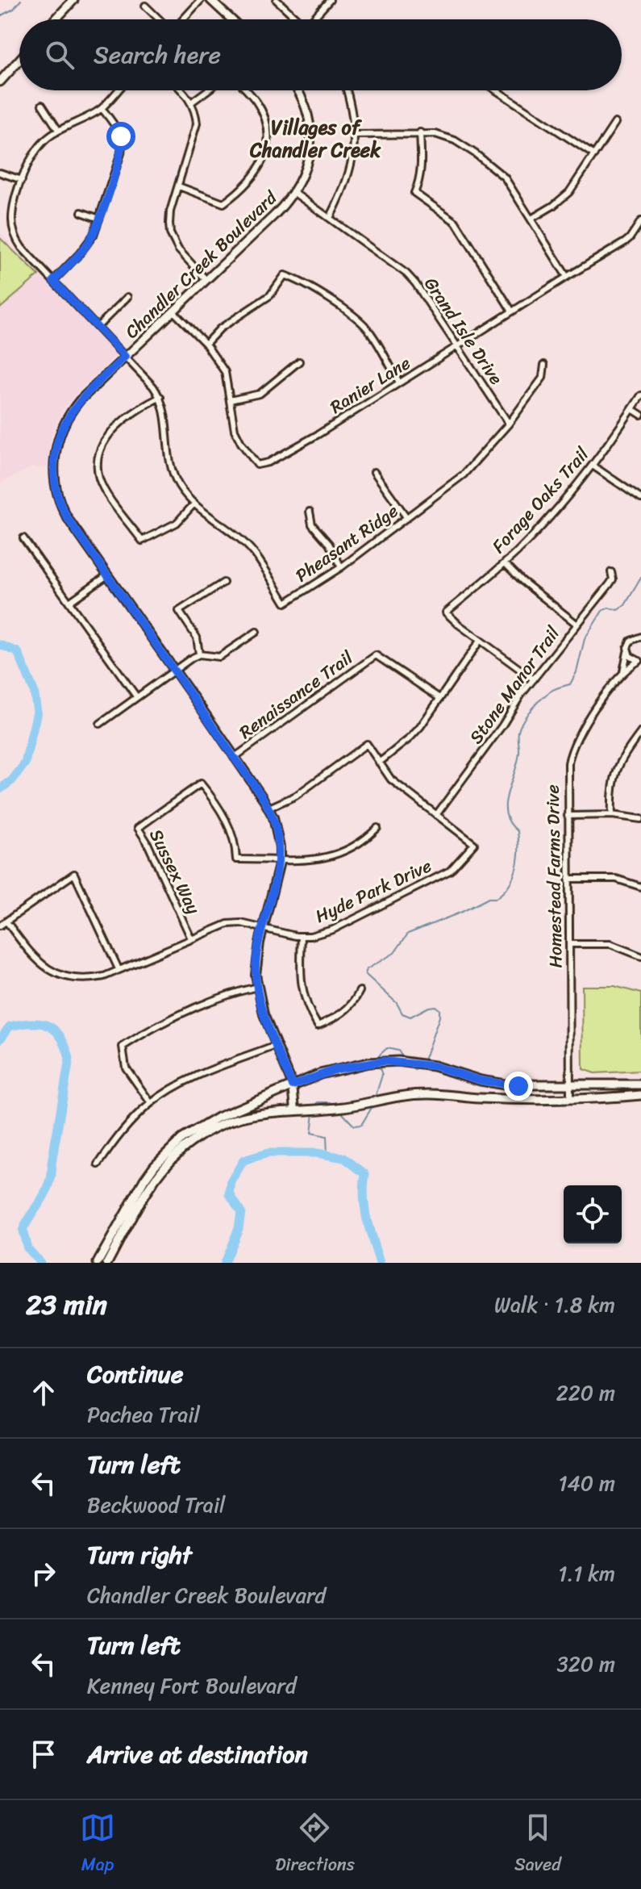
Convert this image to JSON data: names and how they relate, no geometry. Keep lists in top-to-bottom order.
{
  "streets": {
    "street": [
      "Chandler Creek Boulevard",
      "Grand Isle Drive",
      "Ranier Lane",
      "Forage Oaks Trail",
      "Pheasant Ridge",
      "Stone Manor Trail",
      "Renaissance Trail",
      "Sussex Way",
      "Homestead Farms Drive",
      "Hyde Park Drive"
    ]
  },
  "crossings": [
    ["Chandler Creek Boulevard", "Grand Isle Drive"],
    ["Chandler Creek Boulevard", "Ranier Lane"],
    ["Chandler Creek Boulevard", "Pheasant Ridge"],
    ["Chandler Creek Boulevard", "Renaissance Trail"],
    ["Chandler Creek Boulevard", "Sussex Way"],
    ["Chandler Creek Boulevard", "Hyde Park Drive"],
    ["Grand Isle Drive", "Ranier Lane"],
    ["Grand Isle Drive", "Pheasant Ridge"],
    ["Forage Oaks Trail", "Stone Manor Trail"],
    ["Stone Manor Trail", "Hyde Park Drive"],
    ["Sussex Way", "Hyde Park Drive"]
  ],
  "districts": ["Villages of Chandler Creek"],
  "page": {
    "search": "Search here",
    "heading": ["23 min", "Walk · 1.8 km"],
    "list": [
      ["Continue", "Pachea Trail", "220 m"],
      ["Turn left", "Beckwood Trail", "140 m"],
      ["Turn right", "Chandler Creek Boulevard", "1.1 km"],
      ["Turn left", "Kenney Fort Boulevard", "320 m"],
      "Arrive at destination"
    ],
    "nav": ["Map", "Directions", "Saved"]
  }
}
